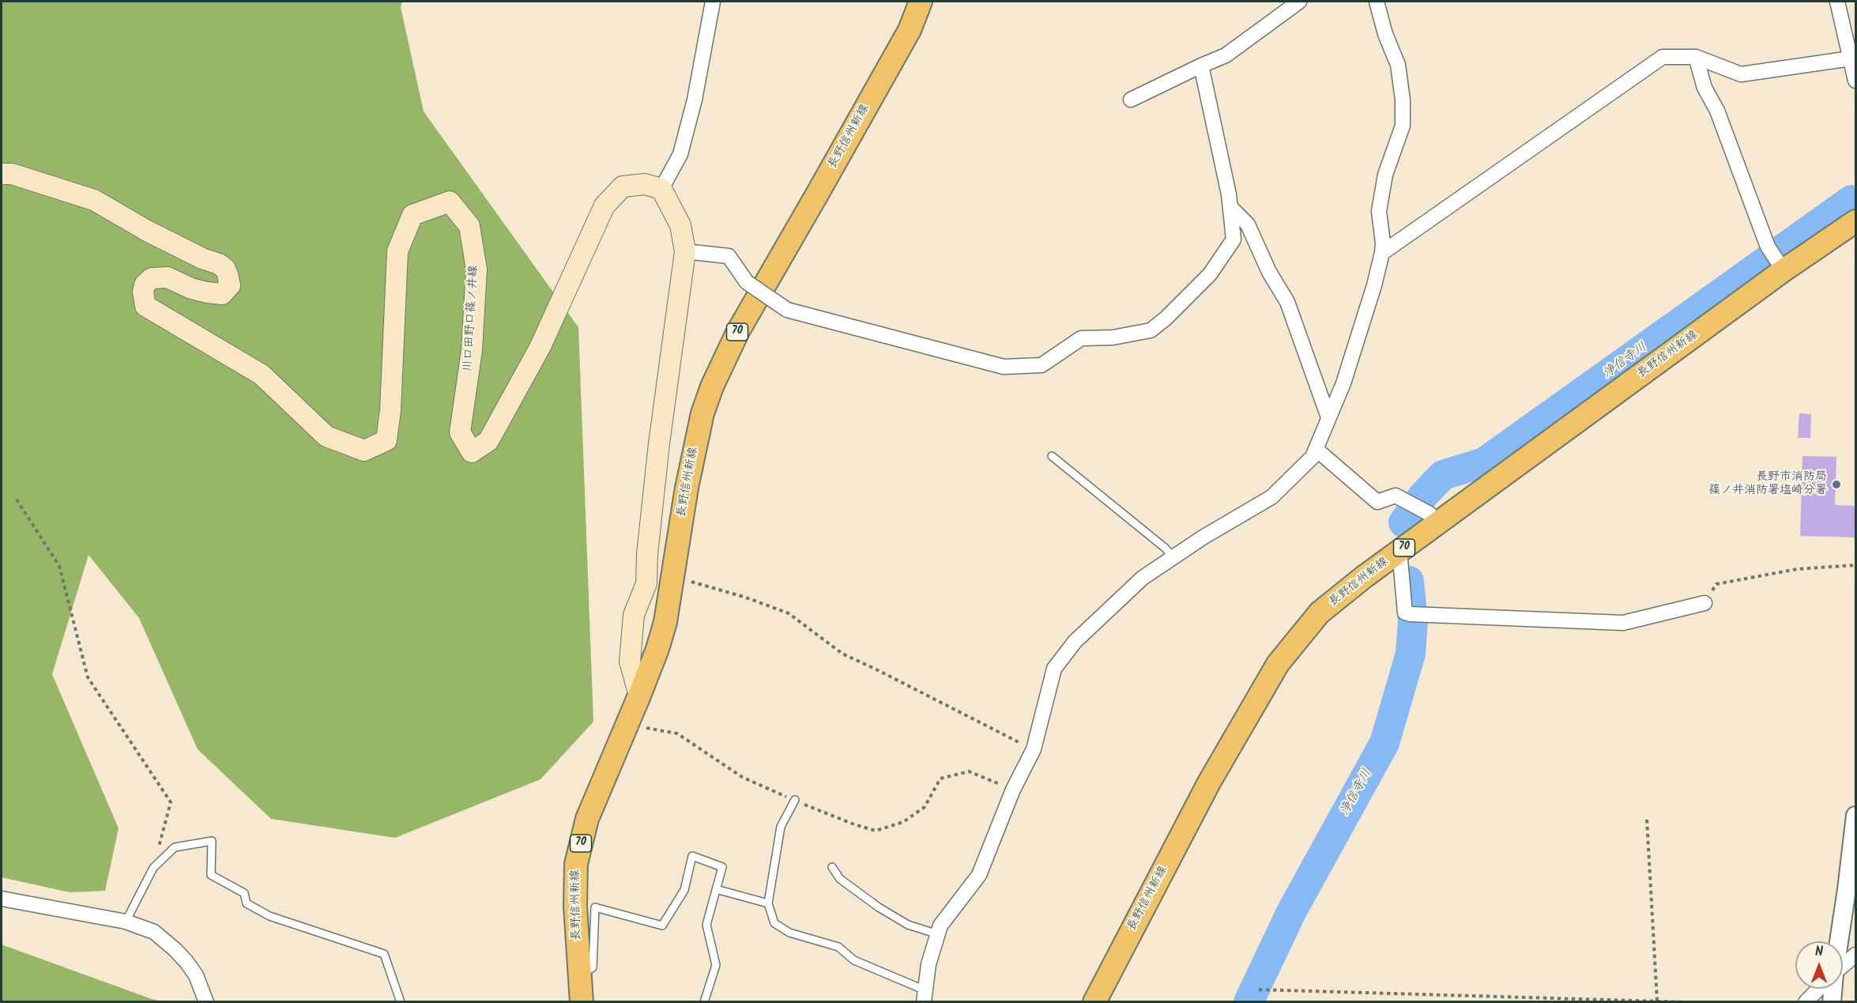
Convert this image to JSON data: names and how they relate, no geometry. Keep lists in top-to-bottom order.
{
  "streets": {
    "main road": ["長野信州新線", "川口田野口篠ノ井線", "70"]
  },
  "water": ["浄信寺川"],
  "places": ["長野市消防局 篠ノ井消防署塩崎分署"],
  "north": "top"
}
